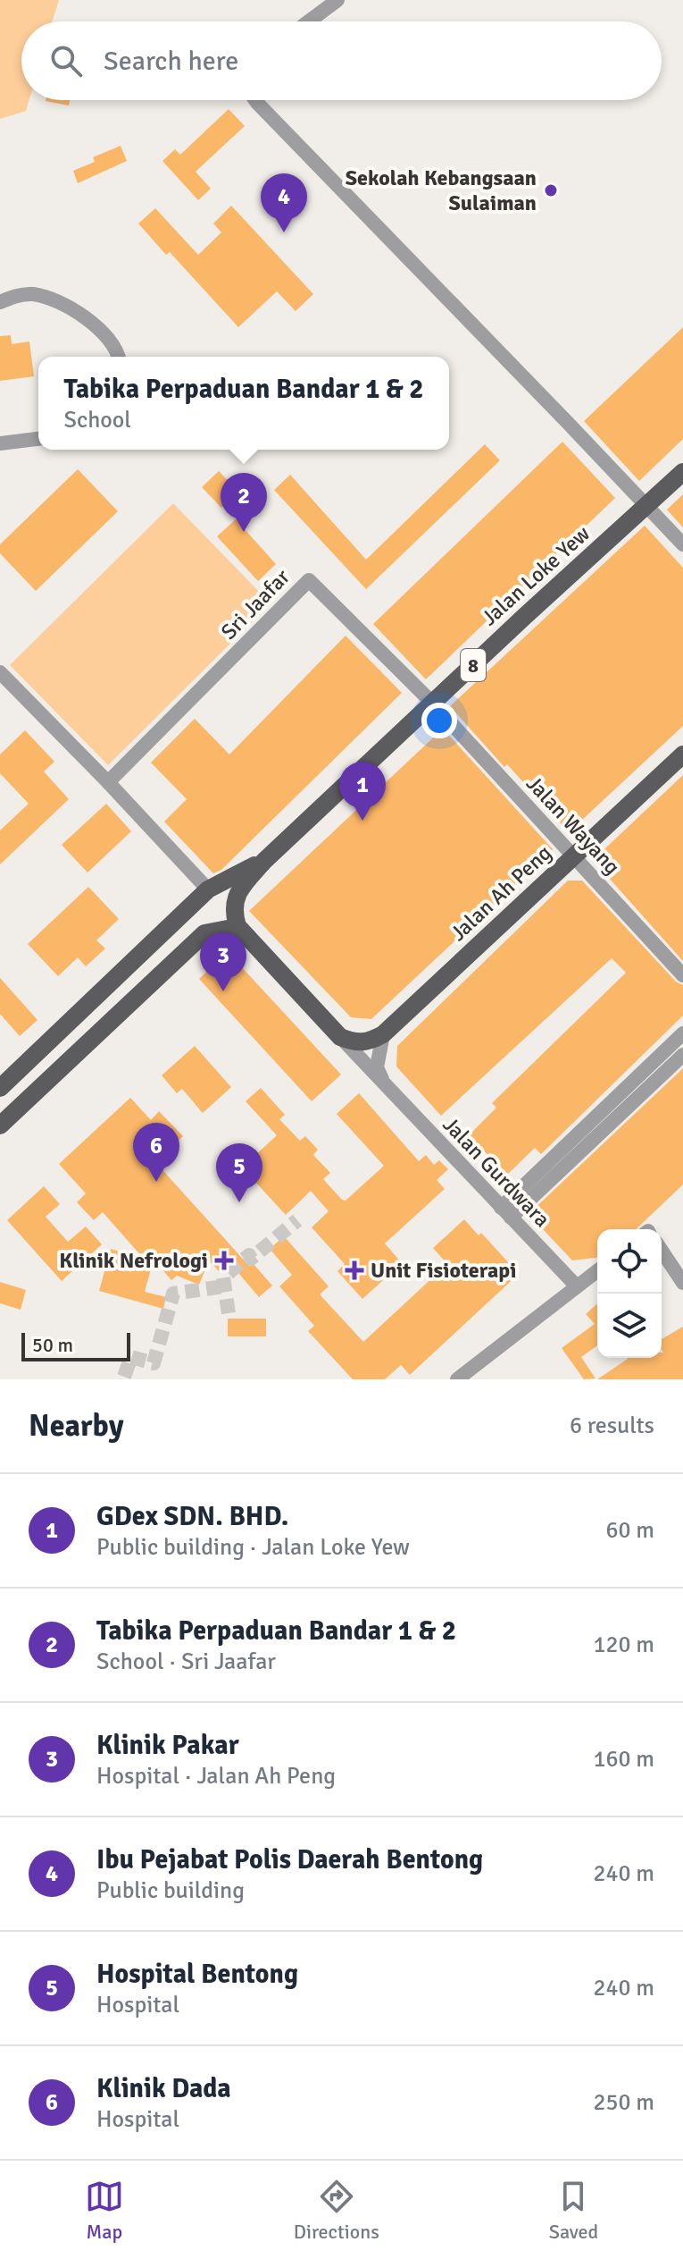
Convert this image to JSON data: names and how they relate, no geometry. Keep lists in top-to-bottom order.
{
  "streets": {
    "main road": ["Jalan Loke Yew", "8", "Jalan Ah Peng"],
    "street": ["Sri Jaafar", "Jalan Wayang", "Jalan Gurdwara"]
  },
  "crossings": [
    ["Jalan Loke Yew", "Sri Jaafar"],
    ["Jalan Loke Yew", "8"],
    ["Jalan Loke Yew", "Jalan Wayang"],
    ["Sri Jaafar", "Jalan Wayang"],
    ["Jalan Wayang", "Jalan Ah Peng"]
  ],
  "places": {
    "other": ["Sekolah Kebangsaan Sulaiman"],
    "health": ["Klinik Nefrologi", "Unit Fisioterapi"]
  },
  "scale_bar": "50 m",
  "page": {
    "search": "Search here",
    "pins": [
      "4",
      "2",
      "1",
      "3",
      "6",
      "5"
    ],
    "popup": ["Tabika Perpaduan Bandar 1 & 2", "School"],
    "scale": "50 m",
    "heading": ["Nearby", "6 results"],
    "list": [
      {
        "mark": "1",
        "name": "GDex SDN. BHD.",
        "note": "Public building · Jalan Loke Yew",
        "value": "60 m"
      },
      {
        "mark": "2",
        "name": "Tabika Perpaduan Bandar 1 & 2",
        "note": "School · Sri Jaafar",
        "value": "120 m"
      },
      {
        "mark": "3",
        "name": "Klinik Pakar",
        "note": "Hospital · Jalan Ah Peng",
        "value": "160 m"
      },
      {
        "mark": "4",
        "name": "Ibu Pejabat Polis Daerah Bentong",
        "note": "Public building",
        "value": "240 m"
      },
      {
        "mark": "5",
        "name": "Hospital Bentong",
        "note": "Hospital",
        "value": "240 m"
      },
      {
        "mark": "6",
        "name": "Klinik Dada",
        "note": "Hospital",
        "value": "250 m"
      }
    ],
    "nav": ["Map", "Directions", "Saved"]
  }
}
